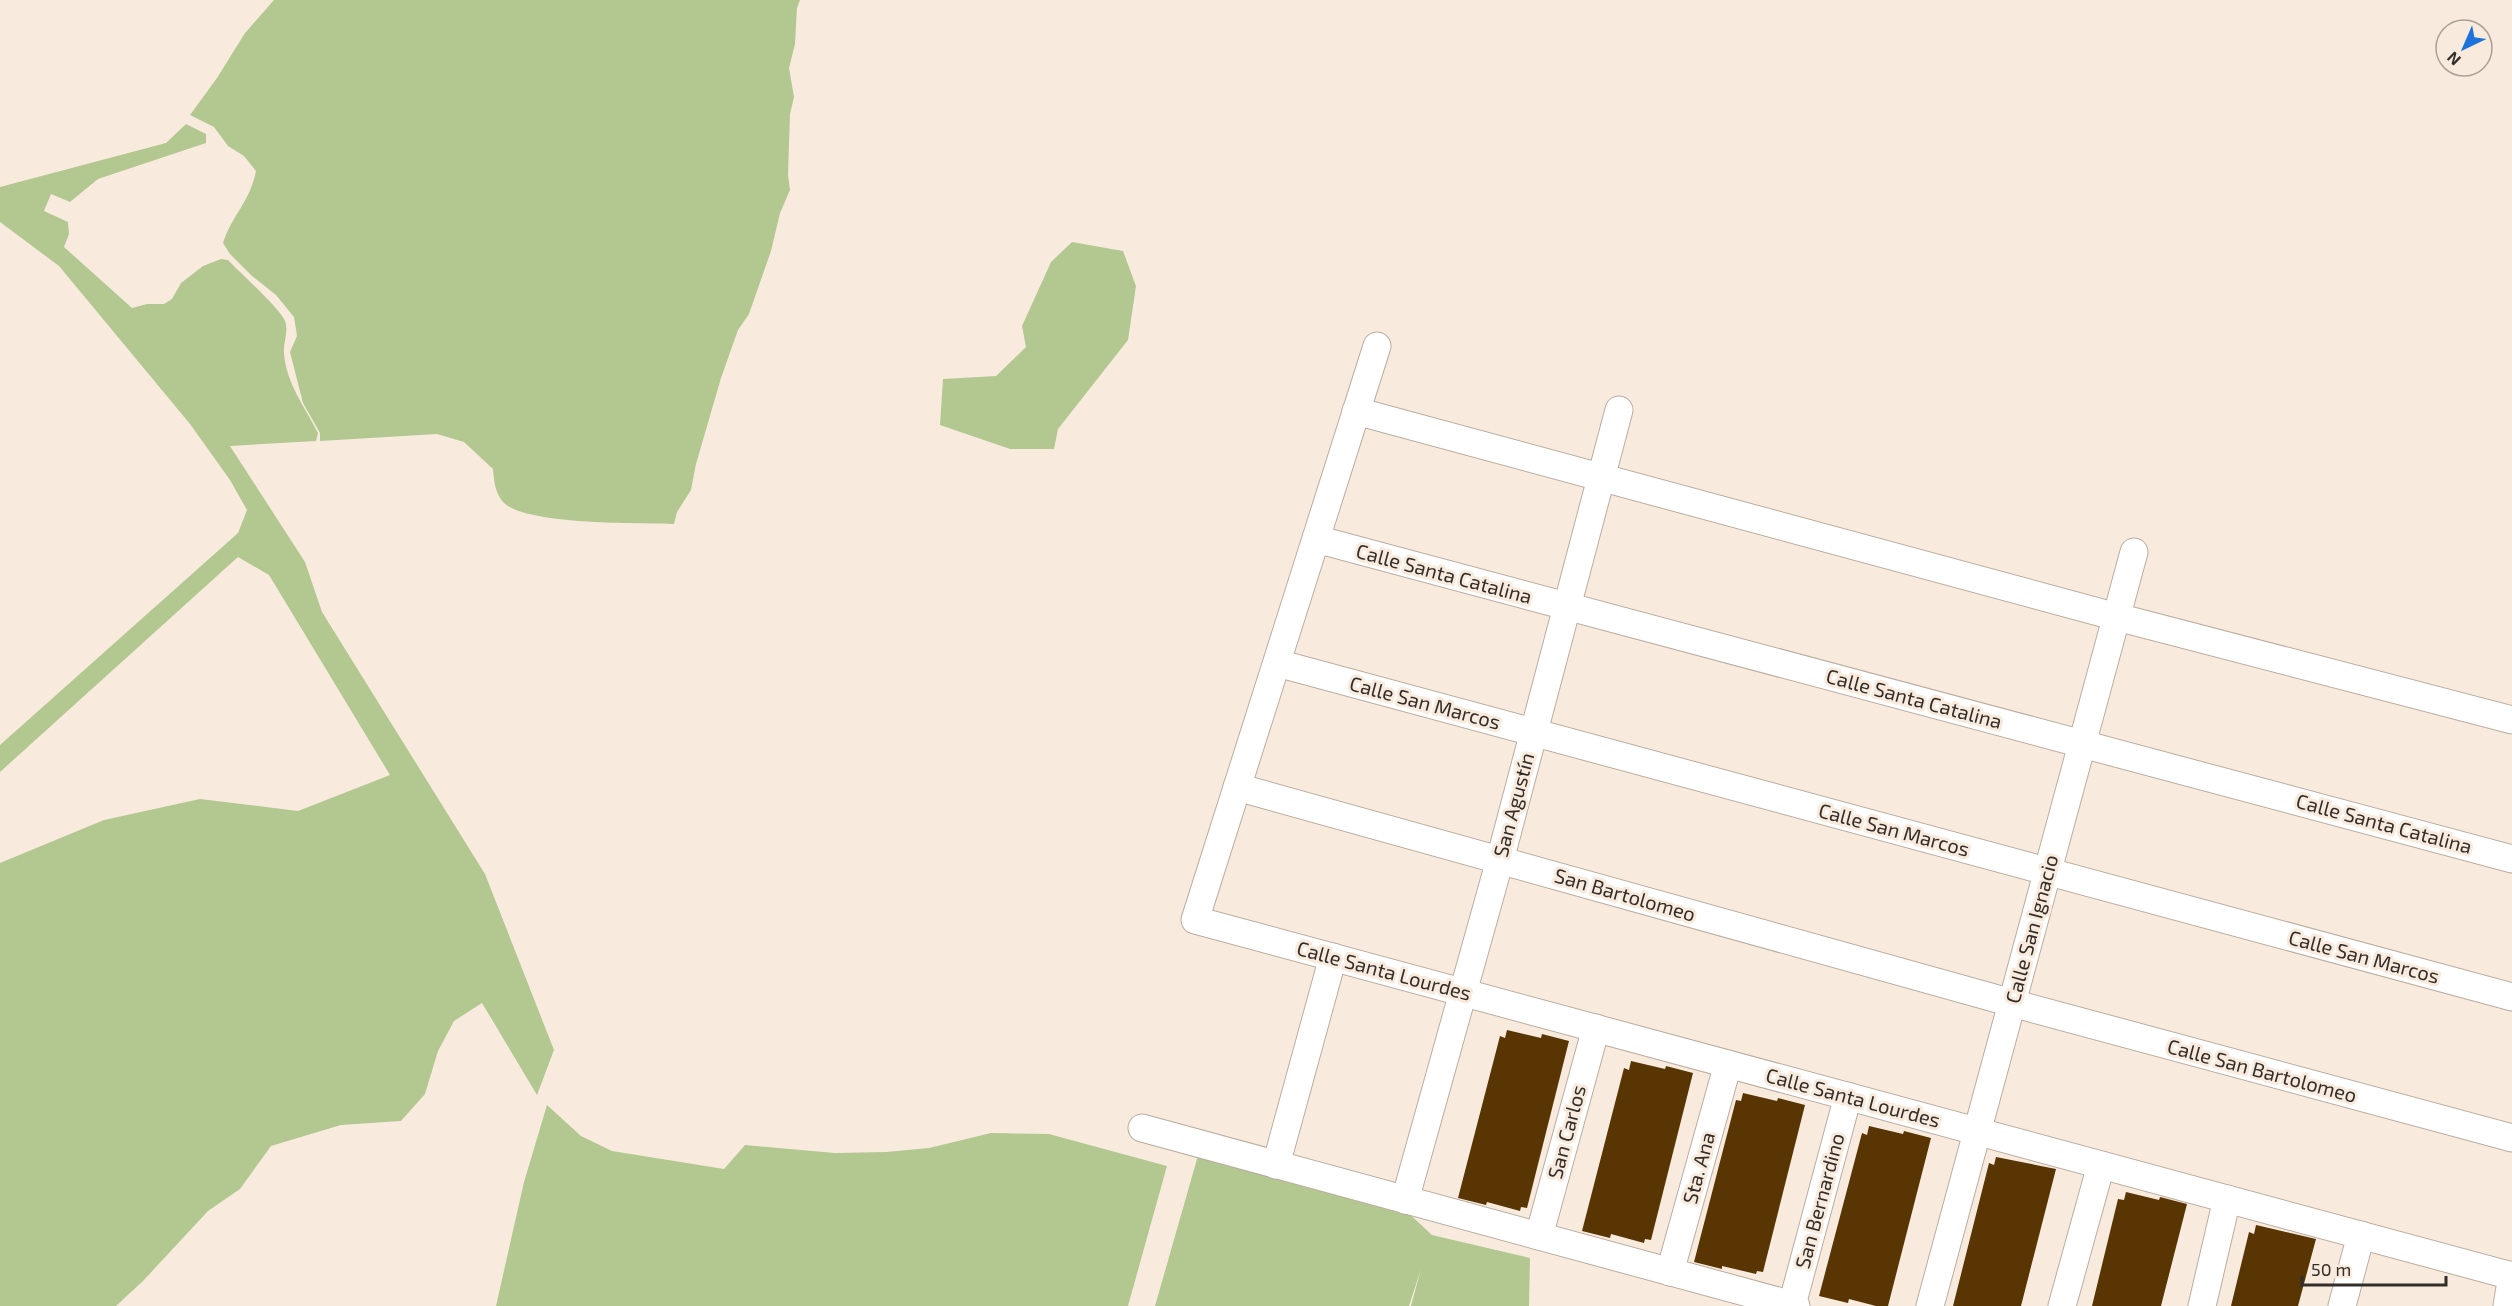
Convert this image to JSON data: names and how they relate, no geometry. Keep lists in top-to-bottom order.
{
  "streets": {
    "street": [
      "Calle Santa Catalina",
      "Calle San Marcos",
      "San Agustín",
      "San Bartolomeo",
      "Calle San Ignacio",
      "Calle Santa Lourdes",
      "Calle San Bartolomeo",
      "San Carlos",
      "Sta. Ana",
      "San Bernardino"
    ]
  },
  "crossings": [
    ["Calle Santa Catalina", "San Agustín"],
    ["Calle Santa Catalina", "Calle San Ignacio"],
    ["Calle San Marcos", "San Agustín"],
    ["Calle San Marcos", "Calle San Ignacio"],
    ["San Agustín", "San Bartolomeo"],
    ["San Agustín", "Calle Santa Lourdes"],
    ["San Bartolomeo", "Calle San Ignacio"],
    ["San Bartolomeo", "Calle Santa Lourdes"],
    ["San Bartolomeo", "Calle San Bartolomeo"],
    ["Calle San Ignacio", "Calle Santa Lourdes"],
    ["Calle San Ignacio", "Calle San Bartolomeo"],
    ["Calle Santa Lourdes", "San Carlos"],
    ["Calle Santa Lourdes", "Sta. Ana"],
    ["Calle Santa Lourdes", "San Bernardino"]
  ],
  "scale_bar": "50 m",
  "north": "bottom left"
}
